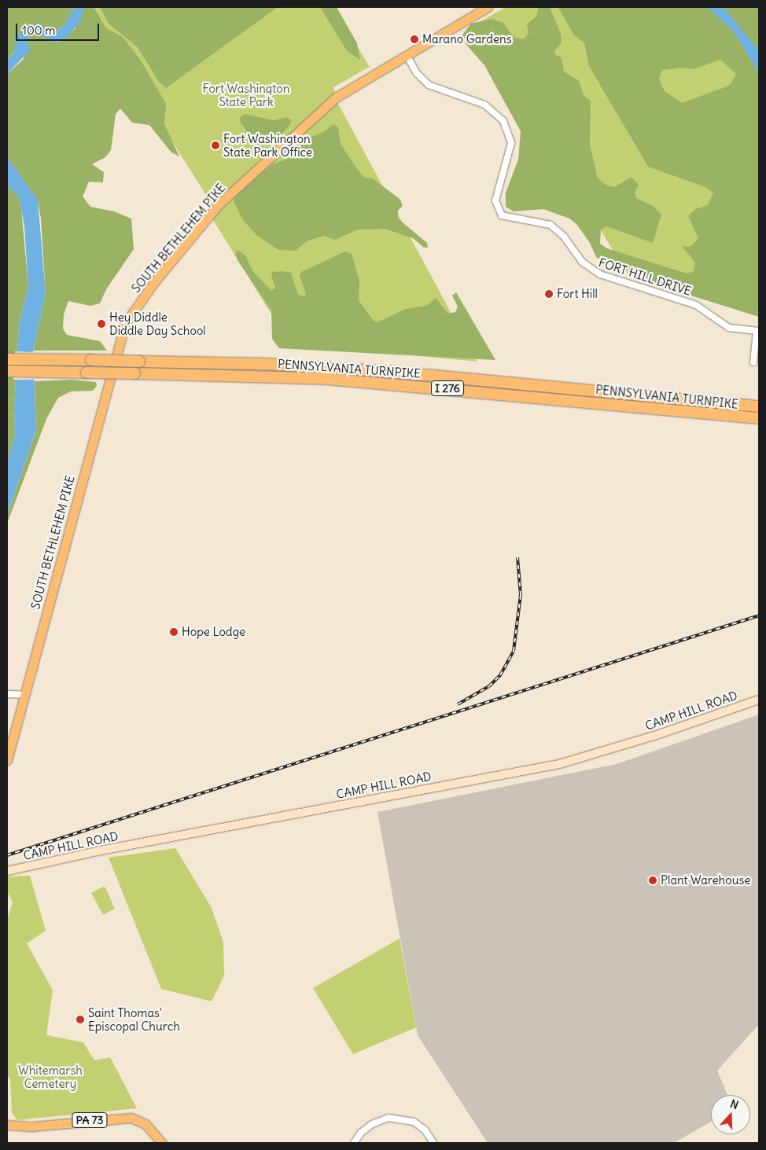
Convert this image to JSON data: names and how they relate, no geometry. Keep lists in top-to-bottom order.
{
  "streets": {
    "highway": ["PENNSYLVANIA TURNPIKE", "I 276"],
    "main road": ["SOUTH BETHLEHEM PIKE", "PA 73"],
    "street": ["FORT HILL DRIVE", "CAMP HILL ROAD"]
  },
  "crossings": [
    ["SOUTH BETHLEHEM PIKE", "FORT HILL DRIVE"]
  ],
  "parks": ["Fort Washington State Park", "Whitemarsh Cemetery"],
  "places": [
    "Marano Gardens",
    "Fort Washington State Park Office",
    "Fort Hill",
    "Hey Diddle Diddle Day School",
    "Hope Lodge",
    "Plant Warehouse",
    "Saint Thomas' Episcopal Church"
  ],
  "scale_bar": "100 m",
  "north": "top"
}
